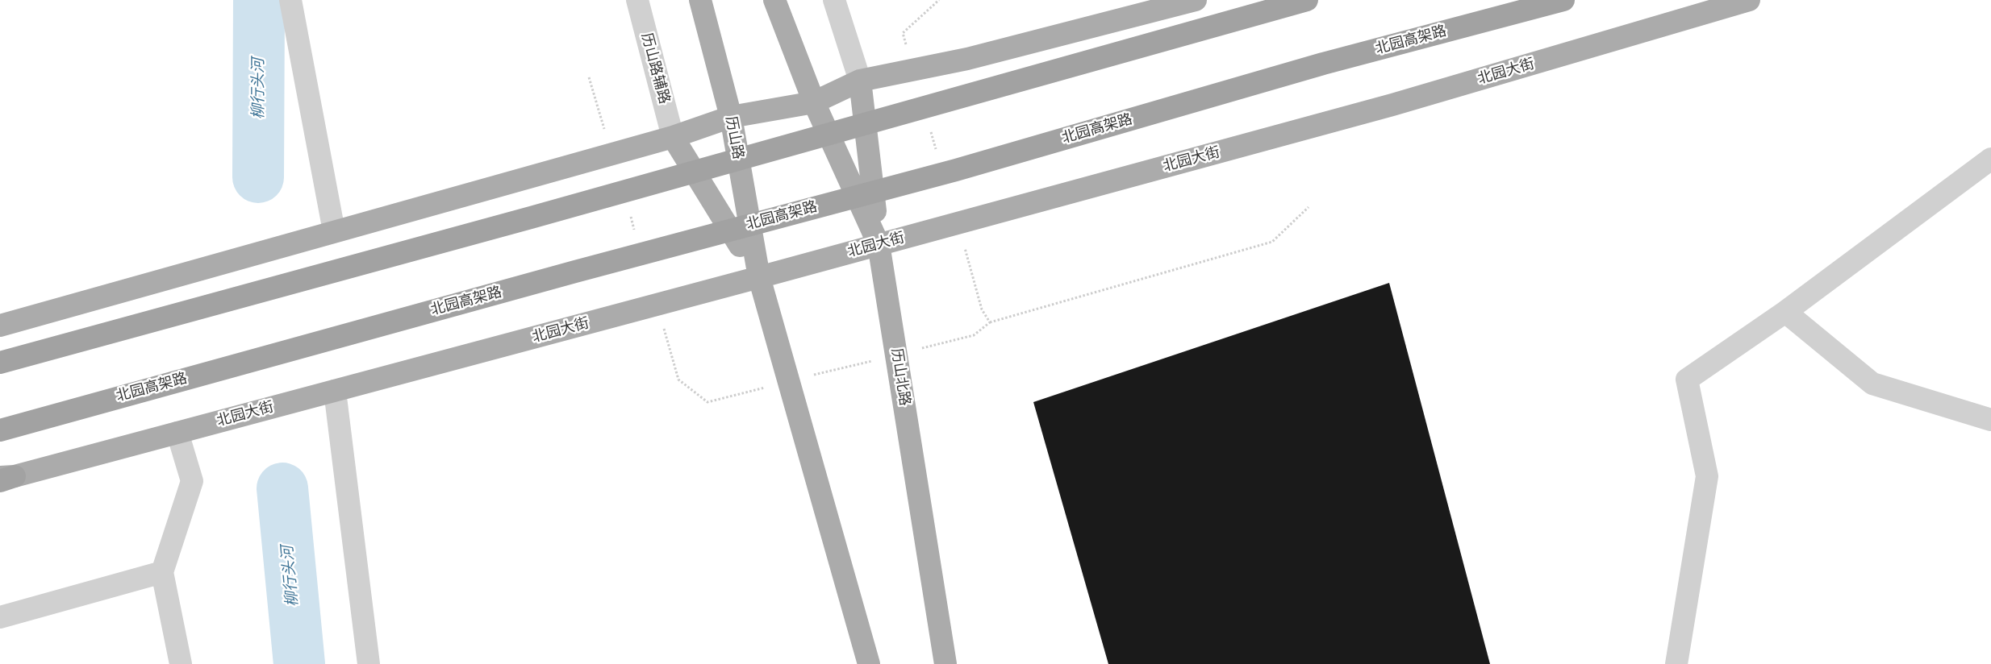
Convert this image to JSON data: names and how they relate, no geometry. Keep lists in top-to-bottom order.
{
  "streets": {
    "highway": ["北园高架路"],
    "main road": ["北园大街", "历山路", "历山北路"],
    "street": ["历山路辅路"]
  },
  "crossings": [
    ["北园大街", "历山路"],
    ["北园大街", "历山北路"]
  ],
  "water": ["柳行头河"]
}
